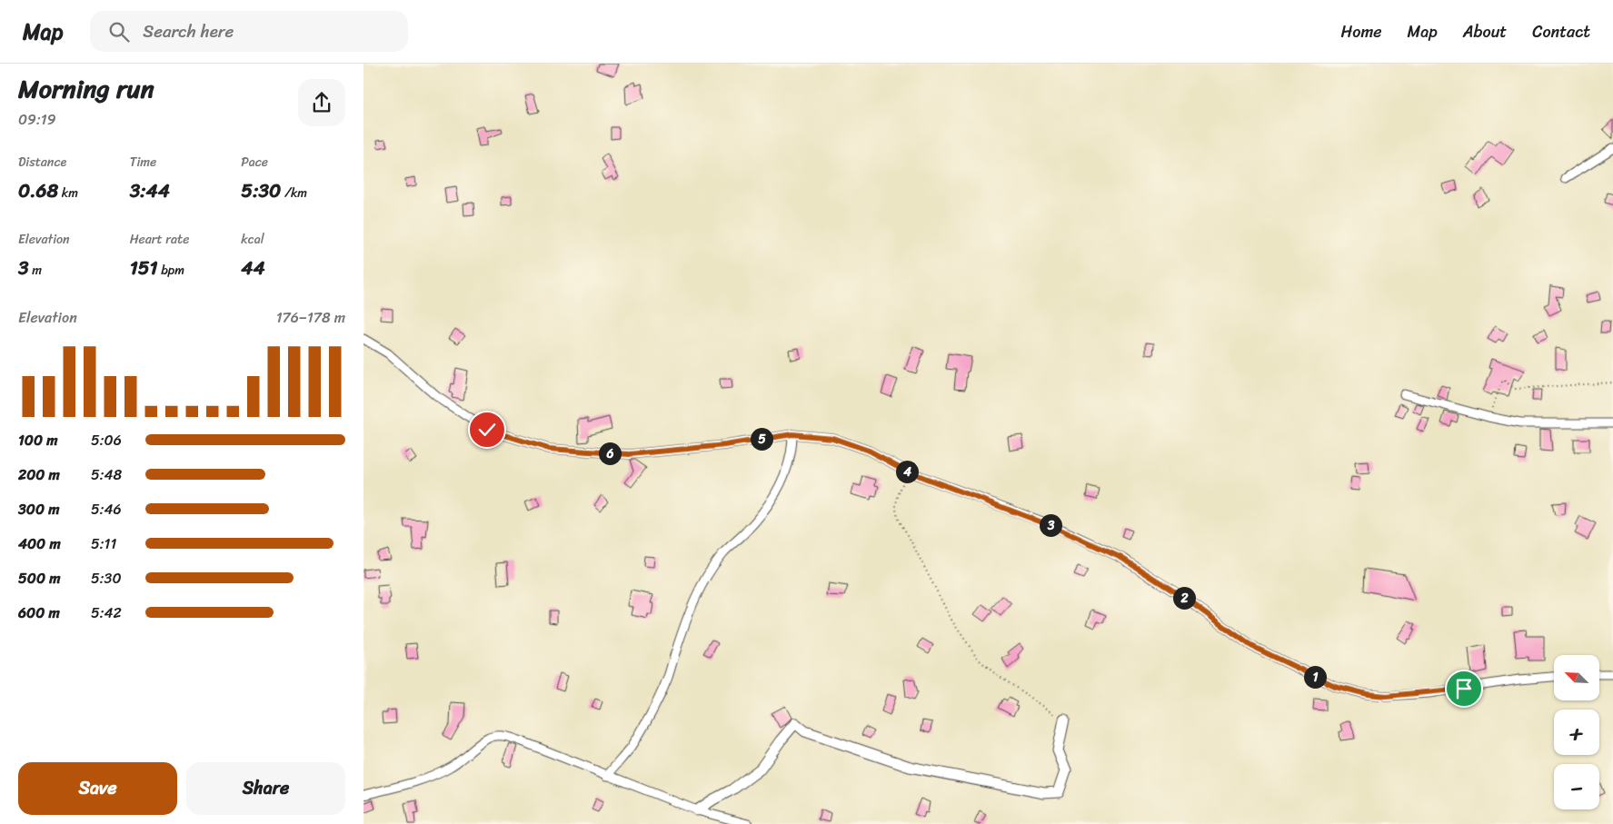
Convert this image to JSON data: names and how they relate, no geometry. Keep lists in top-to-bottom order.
{
  "north": "top left",
  "page": {
    "header": "Map",
    "search": "Search here",
    "nav": [
      "Home",
      "Map",
      "About",
      "Contact"
    ],
    "heading": ["Morning run", "09:19"],
    "stats": [
      ["Distance", "0.68 km"],
      ["Time", "3:44"],
      ["Pace", "5:30 /km"],
      ["Elevation", "3 m"],
      ["Heart rate", "151 bpm"],
      ["kcal", "44"]
    ],
    "chart": ["Elevation", "176–178 m"],
    "list": [
      {
        "name": "100 m",
        "note": "5:06"
      },
      {
        "name": "200 m",
        "note": "5:48"
      },
      {
        "name": "300 m",
        "note": "5:46"
      },
      {
        "name": "400 m",
        "note": "5:11"
      },
      {
        "name": "500 m",
        "note": "5:30"
      },
      {
        "name": "600 m",
        "note": "5:42"
      }
    ],
    "pins": [
      "5",
      "6",
      "4",
      "3",
      "2",
      "1"
    ],
    "map_buttons": ["+", "−"],
    "buttons": ["Save", "Share"]
  }
}
